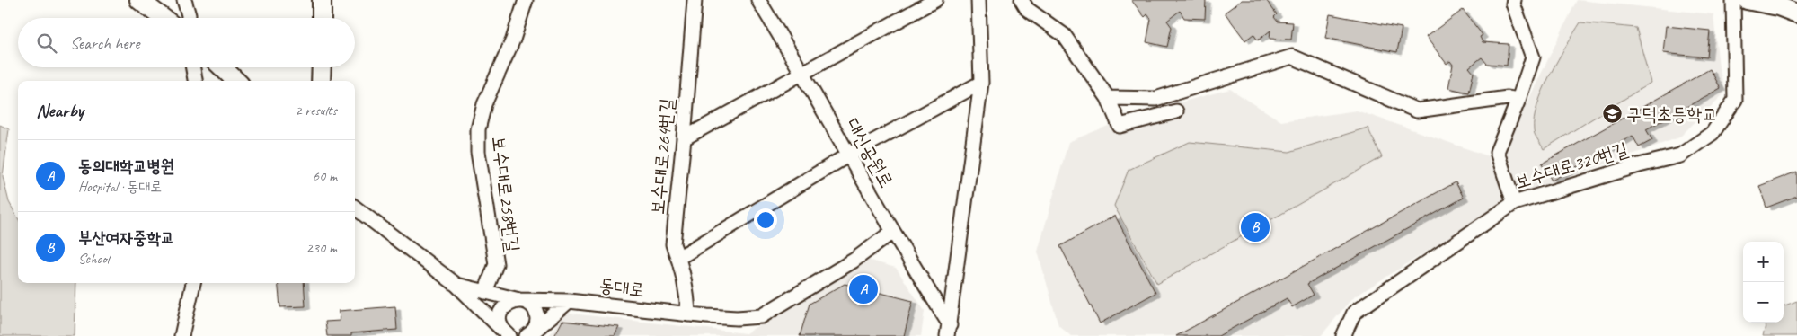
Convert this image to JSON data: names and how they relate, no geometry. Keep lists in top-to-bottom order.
{
  "streets": {
    "street": [
      "대신공원로",
      "보수대로264번길",
      "보수대로320번길",
      "보수대로258번길",
      "동대로"
    ]
  },
  "crossings": [
    ["대신공원로", "동대로"],
    ["보수대로264번길", "동대로"],
    ["보수대로258번길", "동대로"]
  ],
  "places": {
    "school or university": ["구덕초등학교"]
  },
  "page": {
    "search": "Search here",
    "heading": ["Nearby", "2 results"],
    "list": [
      {
        "mark": "A",
        "name": "동의대학교병원",
        "note": "Hospital · 동대로",
        "value": "60 m"
      },
      {
        "mark": "B",
        "name": "부산여자중학교",
        "note": "School",
        "value": "230 m"
      }
    ],
    "pins": ["B", "A"],
    "map_buttons": ["+", "−"]
  }
}
